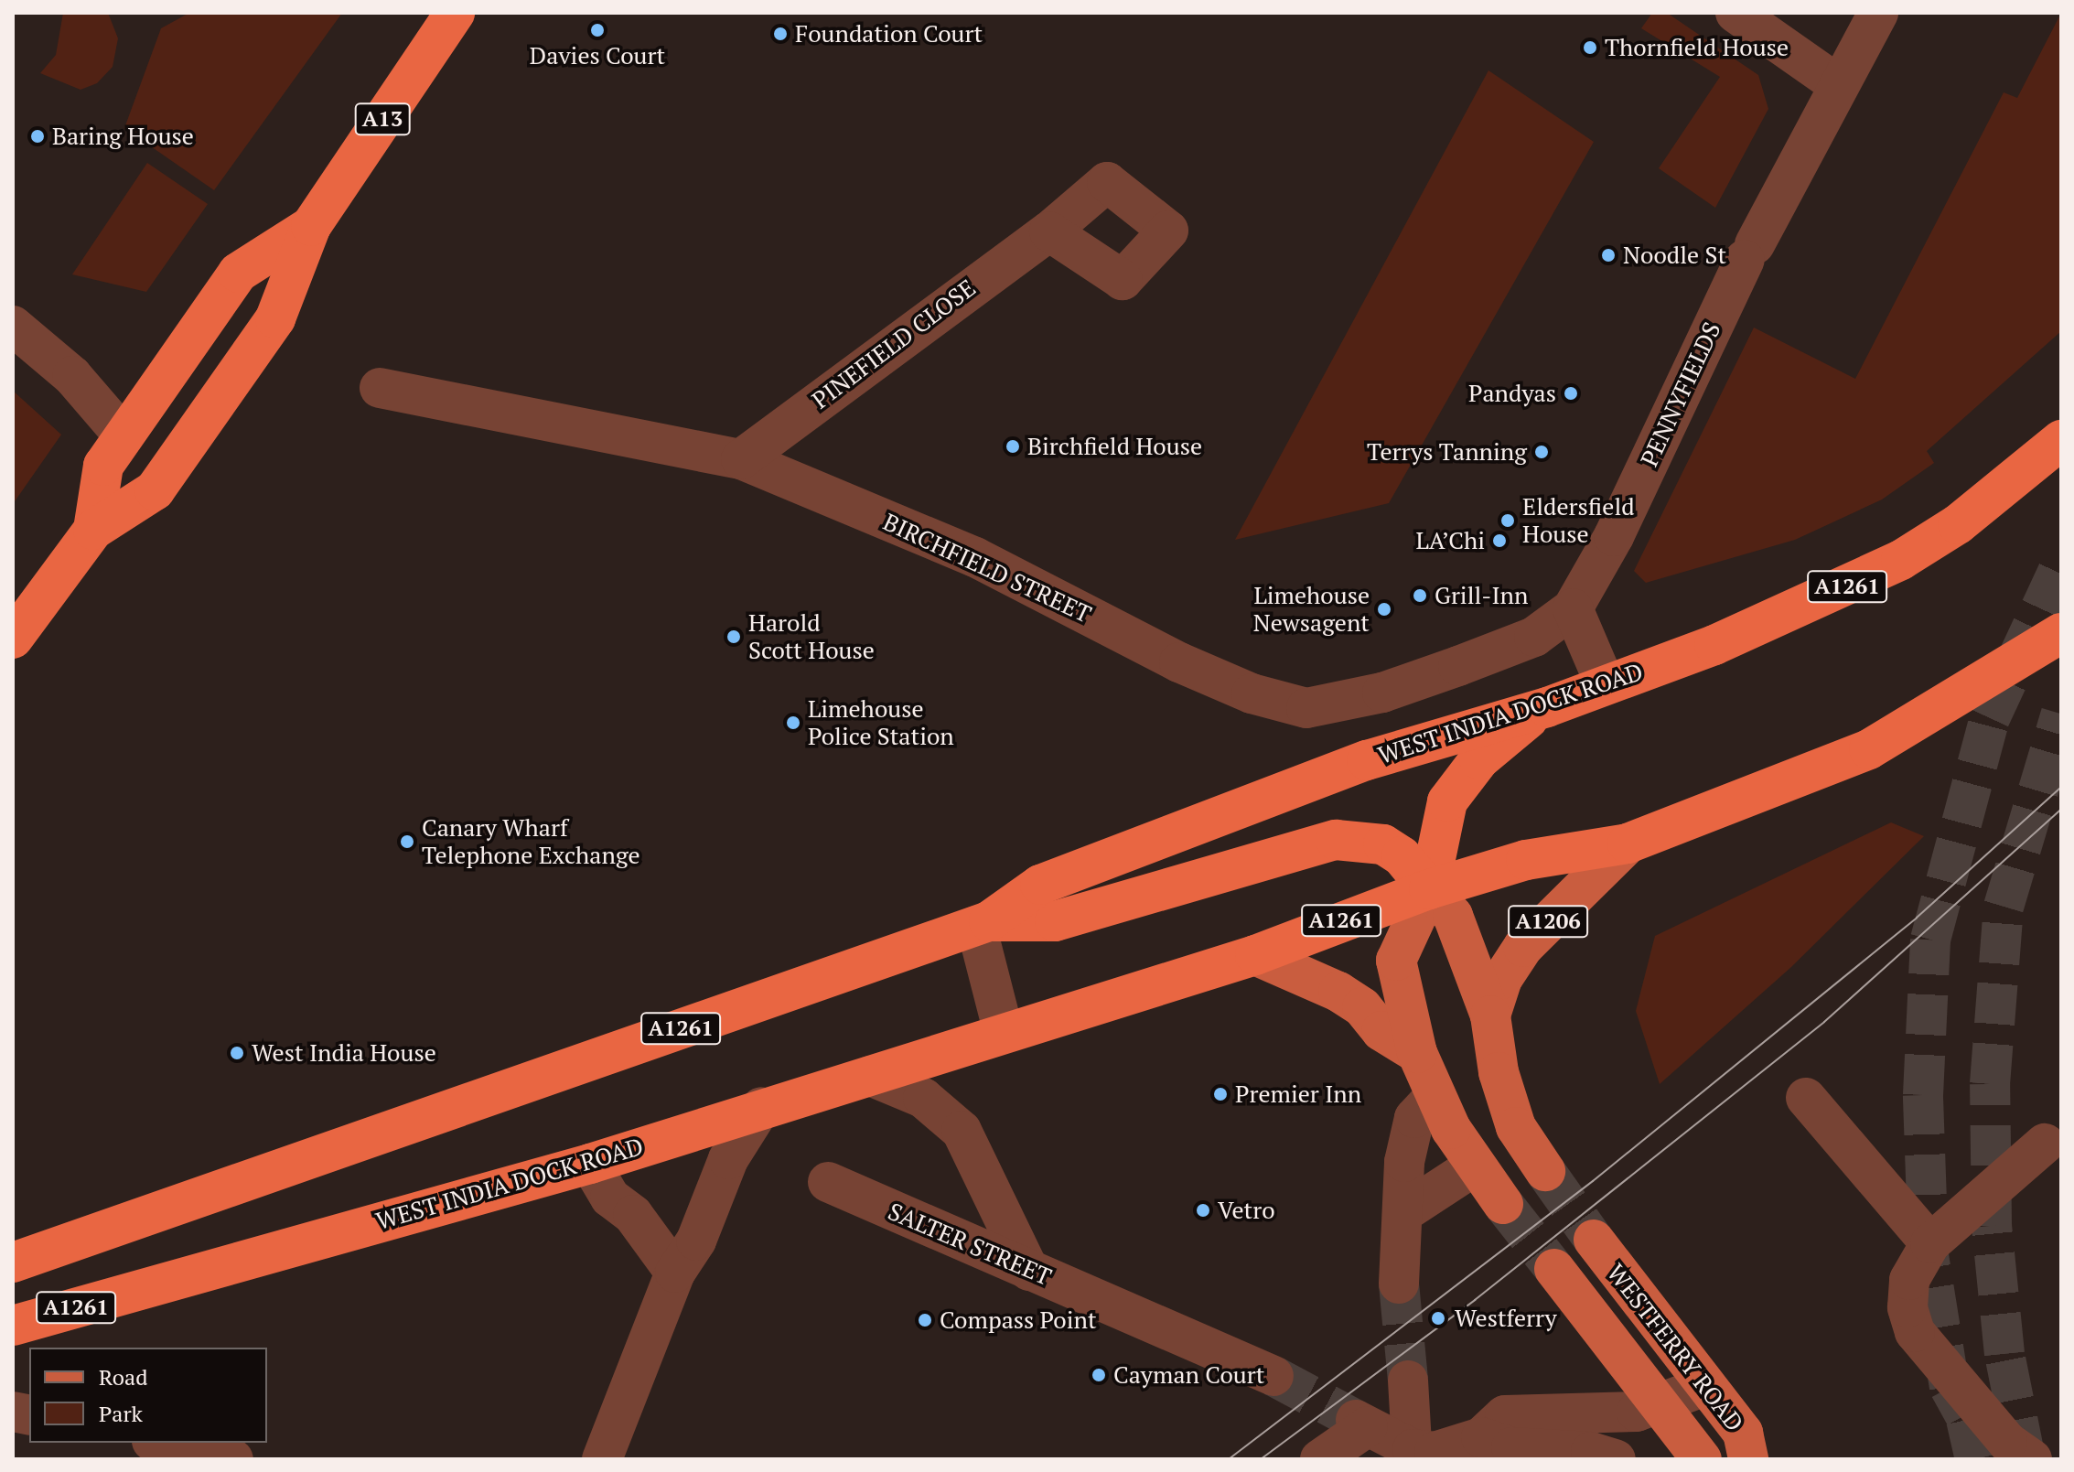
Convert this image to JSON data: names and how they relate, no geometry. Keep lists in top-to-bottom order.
{
  "streets": {
    "highway": ["A13", "A1261", "WEST INDIA DOCK ROAD"],
    "main road": ["A1206", "WESTFERRY ROAD"],
    "street": [
      "PINEFIELD CLOSE",
      "PENNYFIELDS",
      "BIRCHFIELD STREET",
      "SALTER STREET"
    ]
  },
  "crossings": [
    ["PINEFIELD CLOSE", "BIRCHFIELD STREET"],
    ["PENNYFIELDS", "BIRCHFIELD STREET"],
    ["A1261", "WEST INDIA DOCK ROAD"],
    ["A1261", "A1206"],
    ["WEST INDIA DOCK ROAD", "A1206"]
  ],
  "places": [
    "Davies Court",
    "Foundation Court",
    "Thornfield House",
    "Baring House",
    "Noodle St",
    "Pandyas",
    "Birchfield House",
    "Terrys Tanning",
    "Eldersfield House",
    "LA’Chi",
    "Grill-Inn",
    "Limehouse Newsagent",
    "Harold Scott House",
    "Limehouse Police Station",
    "Canary Wharf Telephone Exchange",
    "West India House",
    "Premier Inn",
    "Vetro",
    "Westferry",
    "Compass Point",
    "Cayman Court"
  ],
  "legend": ["Road", "Park"]
}
